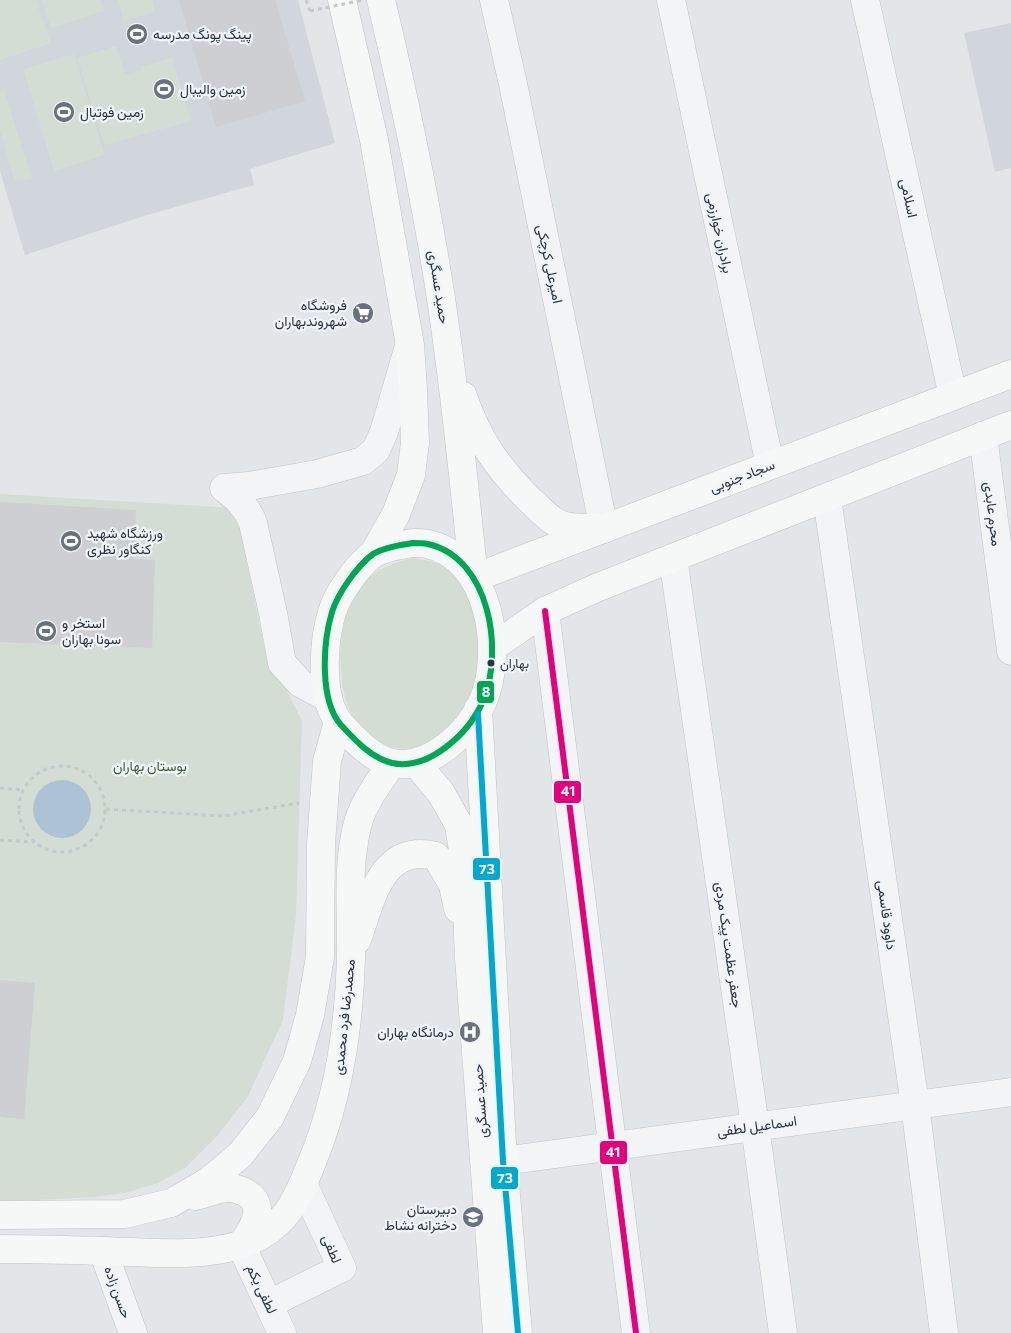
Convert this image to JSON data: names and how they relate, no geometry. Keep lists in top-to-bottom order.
{
  "streets": {
    "main road": ["حمید عسگری", "سجاد جنوبی", "محمدرضا فرد محمدی"],
    "street": [
      "اسلامی",
      "برادران خوارزمی",
      "امیرعلی کرچکی",
      "محرم عابدی",
      "داوود قاسمی",
      "جعفر عظمت پیک مردی",
      "اسماعیل لطفی",
      "لطفی",
      "لطفی یکم",
      "حسن زاده"
    ]
  },
  "crossings": [
    ["اسلامی", "سجاد جنوبی"],
    ["برادران خوارزمی", "سجاد جنوبی"],
    ["امیرعلی کرچکی", "سجاد جنوبی"],
    ["حمید عسگری", "سجاد جنوبی"],
    ["حمید عسگری", "محمدرضا فرد محمدی"],
    ["حمید عسگری", "اسماعیل لطفی"],
    ["داوود قاسمی", "اسماعیل لطفی"],
    ["جعفر عظمت پیک مردی", "اسماعیل لطفی"],
    ["محمدرضا فرد محمدی", "لطفی"],
    ["محمدرضا فرد محمدی", "لطفی یکم"],
    ["محمدرضا فرد محمدی", "حسن زاده"],
    ["لطفی", "لطفی یکم"]
  ],
  "parks": ["بوستان بهاران"],
  "places": {
    "sports": [
      "پینگ پونگ مدرسه",
      "زمین والیبال",
      "زمین فوتبال",
      "ورزشگاه شهید کنگاور نظری",
      "استخر و سونا بهاران"
    ],
    "supermarket": ["فروشگاه شهروندبهاران"],
    "other": ["بهاران"],
    "hospital": ["درمانگاه بهاران"],
    "school or university": ["دبیرستان دخترانه نشاط"]
  },
  "lines": ["transit line 8", "transit line 41", "transit line 73"]
}
